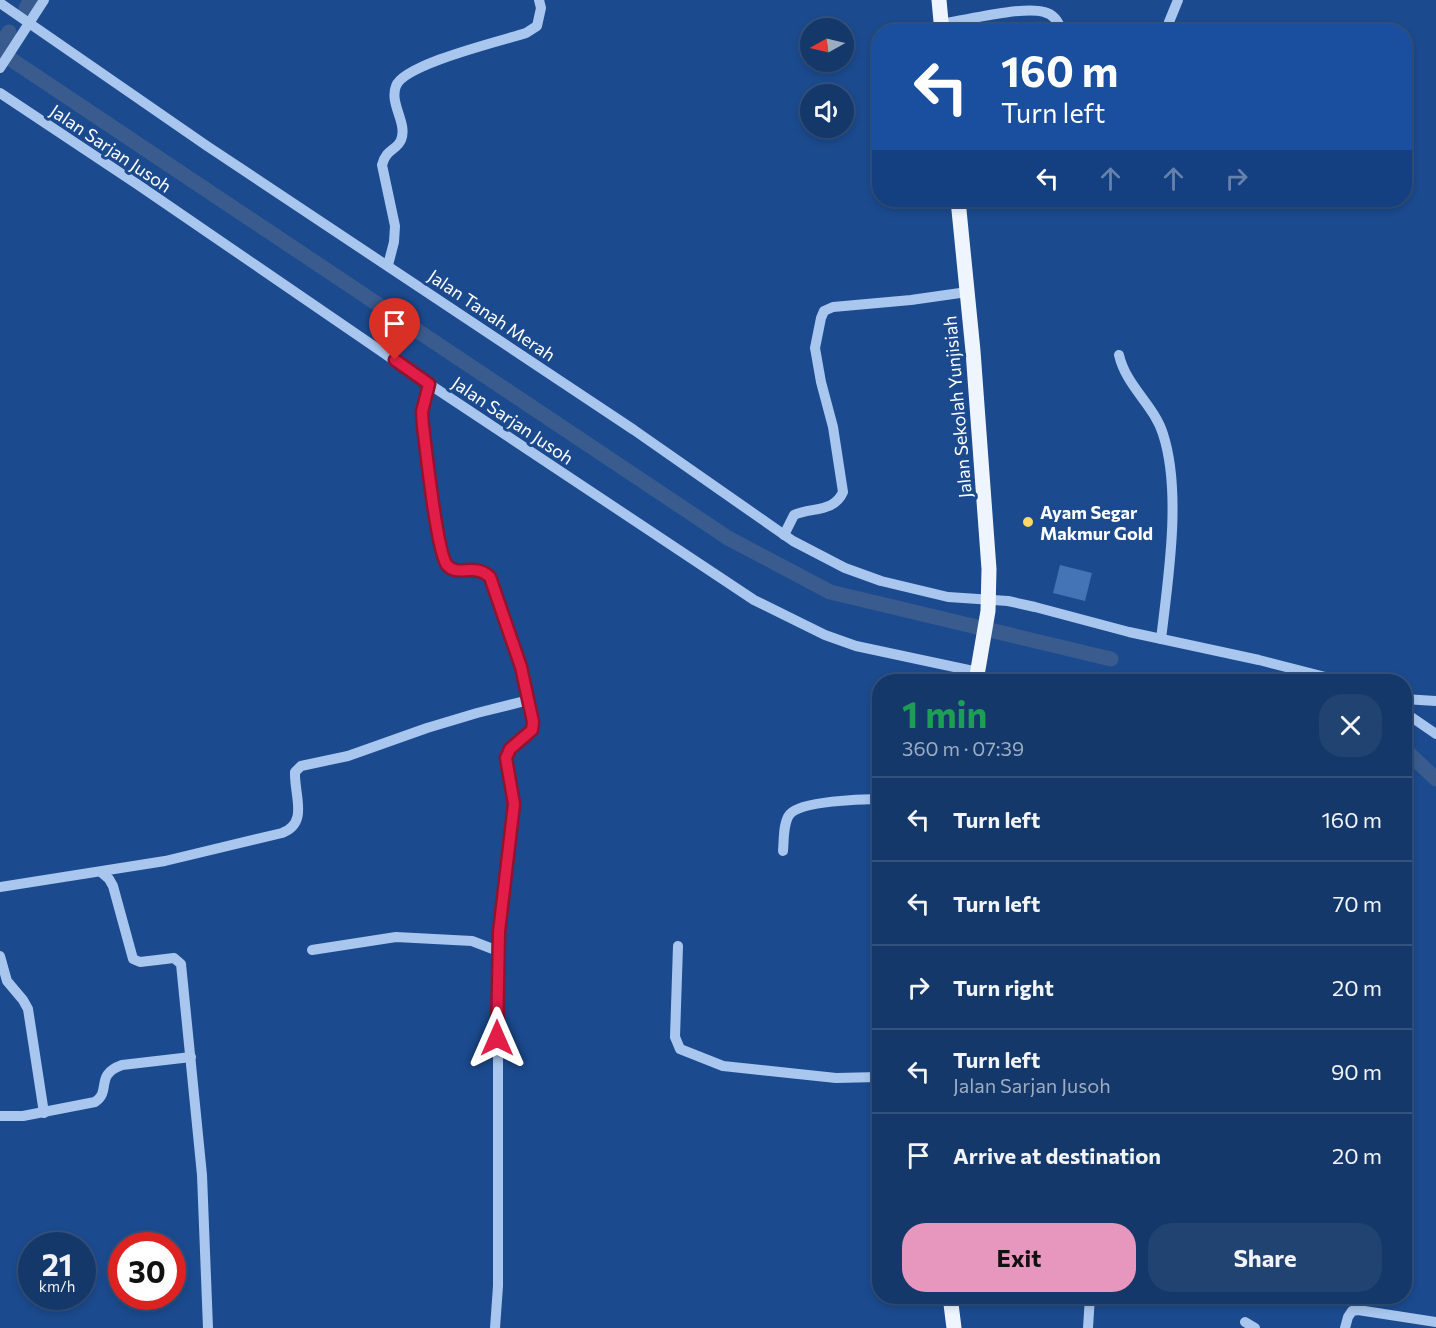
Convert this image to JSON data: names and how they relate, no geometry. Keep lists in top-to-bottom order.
{
  "streets": {
    "main road": ["Jalan Sekolah Yunjisiah"],
    "street": ["Jalan Sarjan Jusoh", "Jalan Tanah Merah"]
  },
  "crossings": [
    ["Jalan Sarjan Jusoh", "Jalan Sekolah Yunjisiah"],
    ["Jalan Tanah Merah", "Jalan Sekolah Yunjisiah"]
  ],
  "places": ["Ayam Segar Makmur Gold"],
  "north": "left",
  "page": {
    "turn": ["160 m", "Turn left"],
    "heading": ["1 min", "360 m · 07:39"],
    "list": [
      {
        "name": "Turn left",
        "value": "160 m"
      },
      {
        "name": "Turn left",
        "value": "70 m"
      },
      {
        "name": "Turn right",
        "value": "20 m"
      },
      {
        "name": "Turn left",
        "note": "Jalan Sarjan Jusoh",
        "value": "90 m"
      },
      {
        "name": "Arrive at destination",
        "value": "20 m"
      }
    ],
    "buttons": ["Exit", "Share"],
    "speed": "21 km/h",
    "limit": "30"
  }
}
